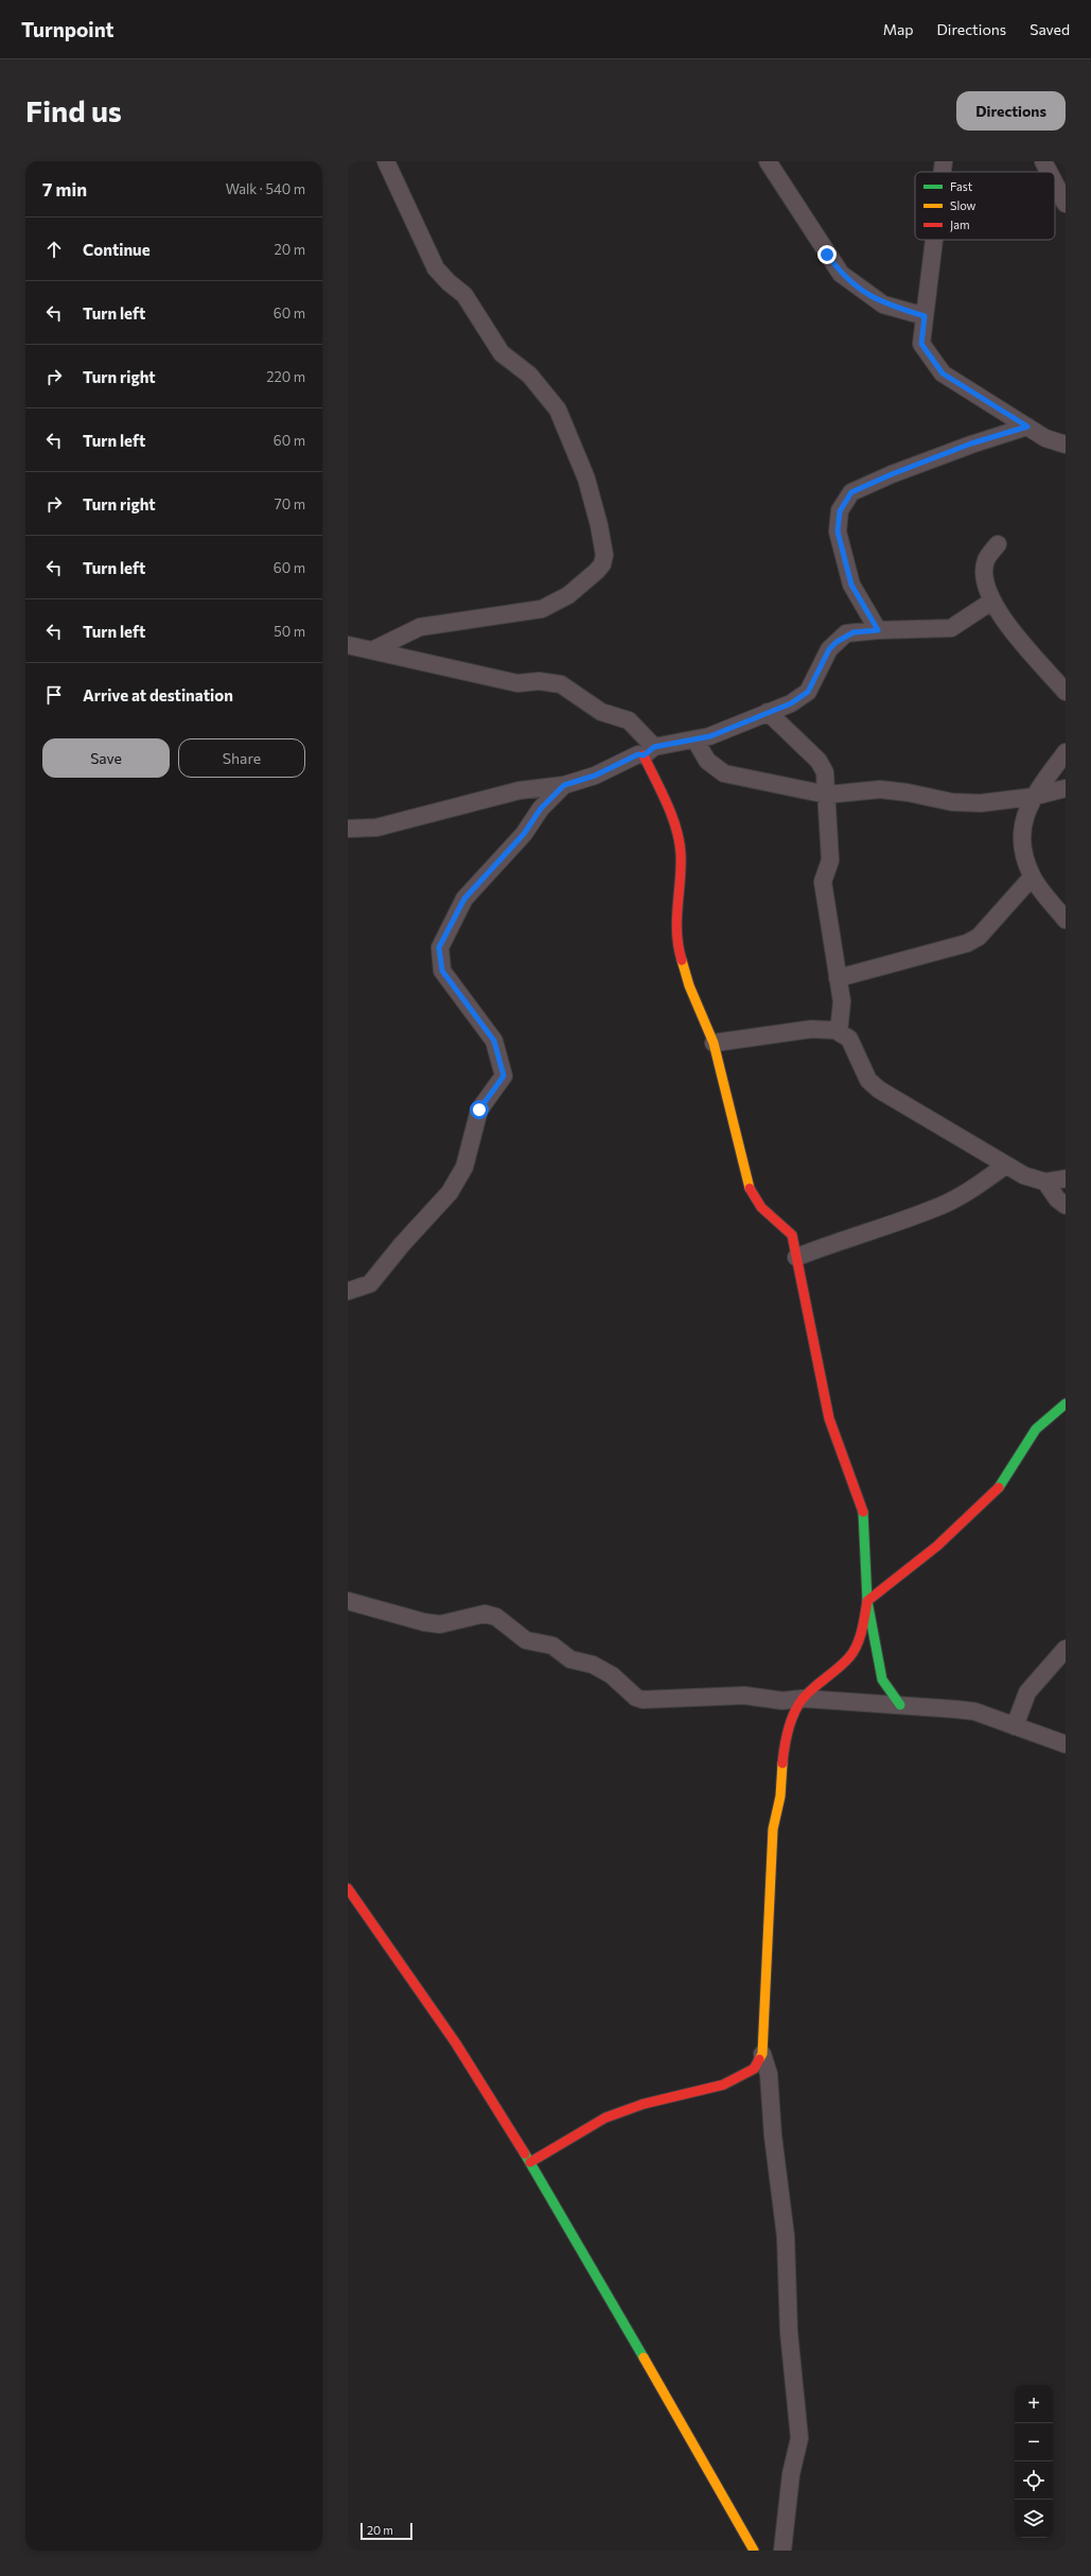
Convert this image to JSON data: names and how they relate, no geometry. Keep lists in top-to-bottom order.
{
  "legend": ["Fast", "Slow", "Jam"],
  "scale_bar": "20 m",
  "page": {
    "header": "Turnpoint",
    "nav": ["Map", "Directions", "Saved"],
    "buttons": [
      "Directions",
      ["Save", "Share"]
    ],
    "title": "Find us",
    "heading": ["7 min", "Walk · 540 m"],
    "list": [
      ["Continue", "20 m"],
      ["Turn left", "60 m"],
      ["Turn right", "220 m"],
      ["Turn left", "60 m"],
      ["Turn right", "70 m"],
      ["Turn left", "60 m"],
      ["Turn left", "50 m"],
      "Arrive at destination"
    ],
    "map_buttons": ["+", "−"],
    "scale": "20 m"
  }
}
